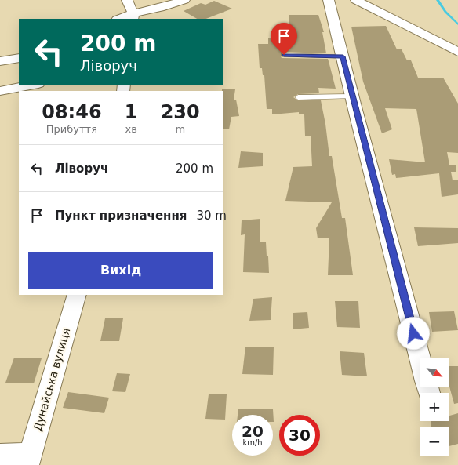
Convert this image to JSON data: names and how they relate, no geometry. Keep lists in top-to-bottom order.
{
  "streets": {
    "street": ["Дунайська вулиця"]
  },
  "north": "bottom right",
  "page": {
    "turn": ["200 m", "Ліворуч"],
    "eta": [
      "08:46",
      "Прибуття",
      "1",
      "хв",
      "230",
      "m"
    ],
    "list": [
      {
        "name": "Ліворуч",
        "value": "200 m"
      },
      {
        "name": "Пункт призначення",
        "value": "30 m"
      }
    ],
    "buttons": "Вихід",
    "map_buttons": ["+", "−"],
    "speed": "20 km/h",
    "limit": "30"
  }
}
